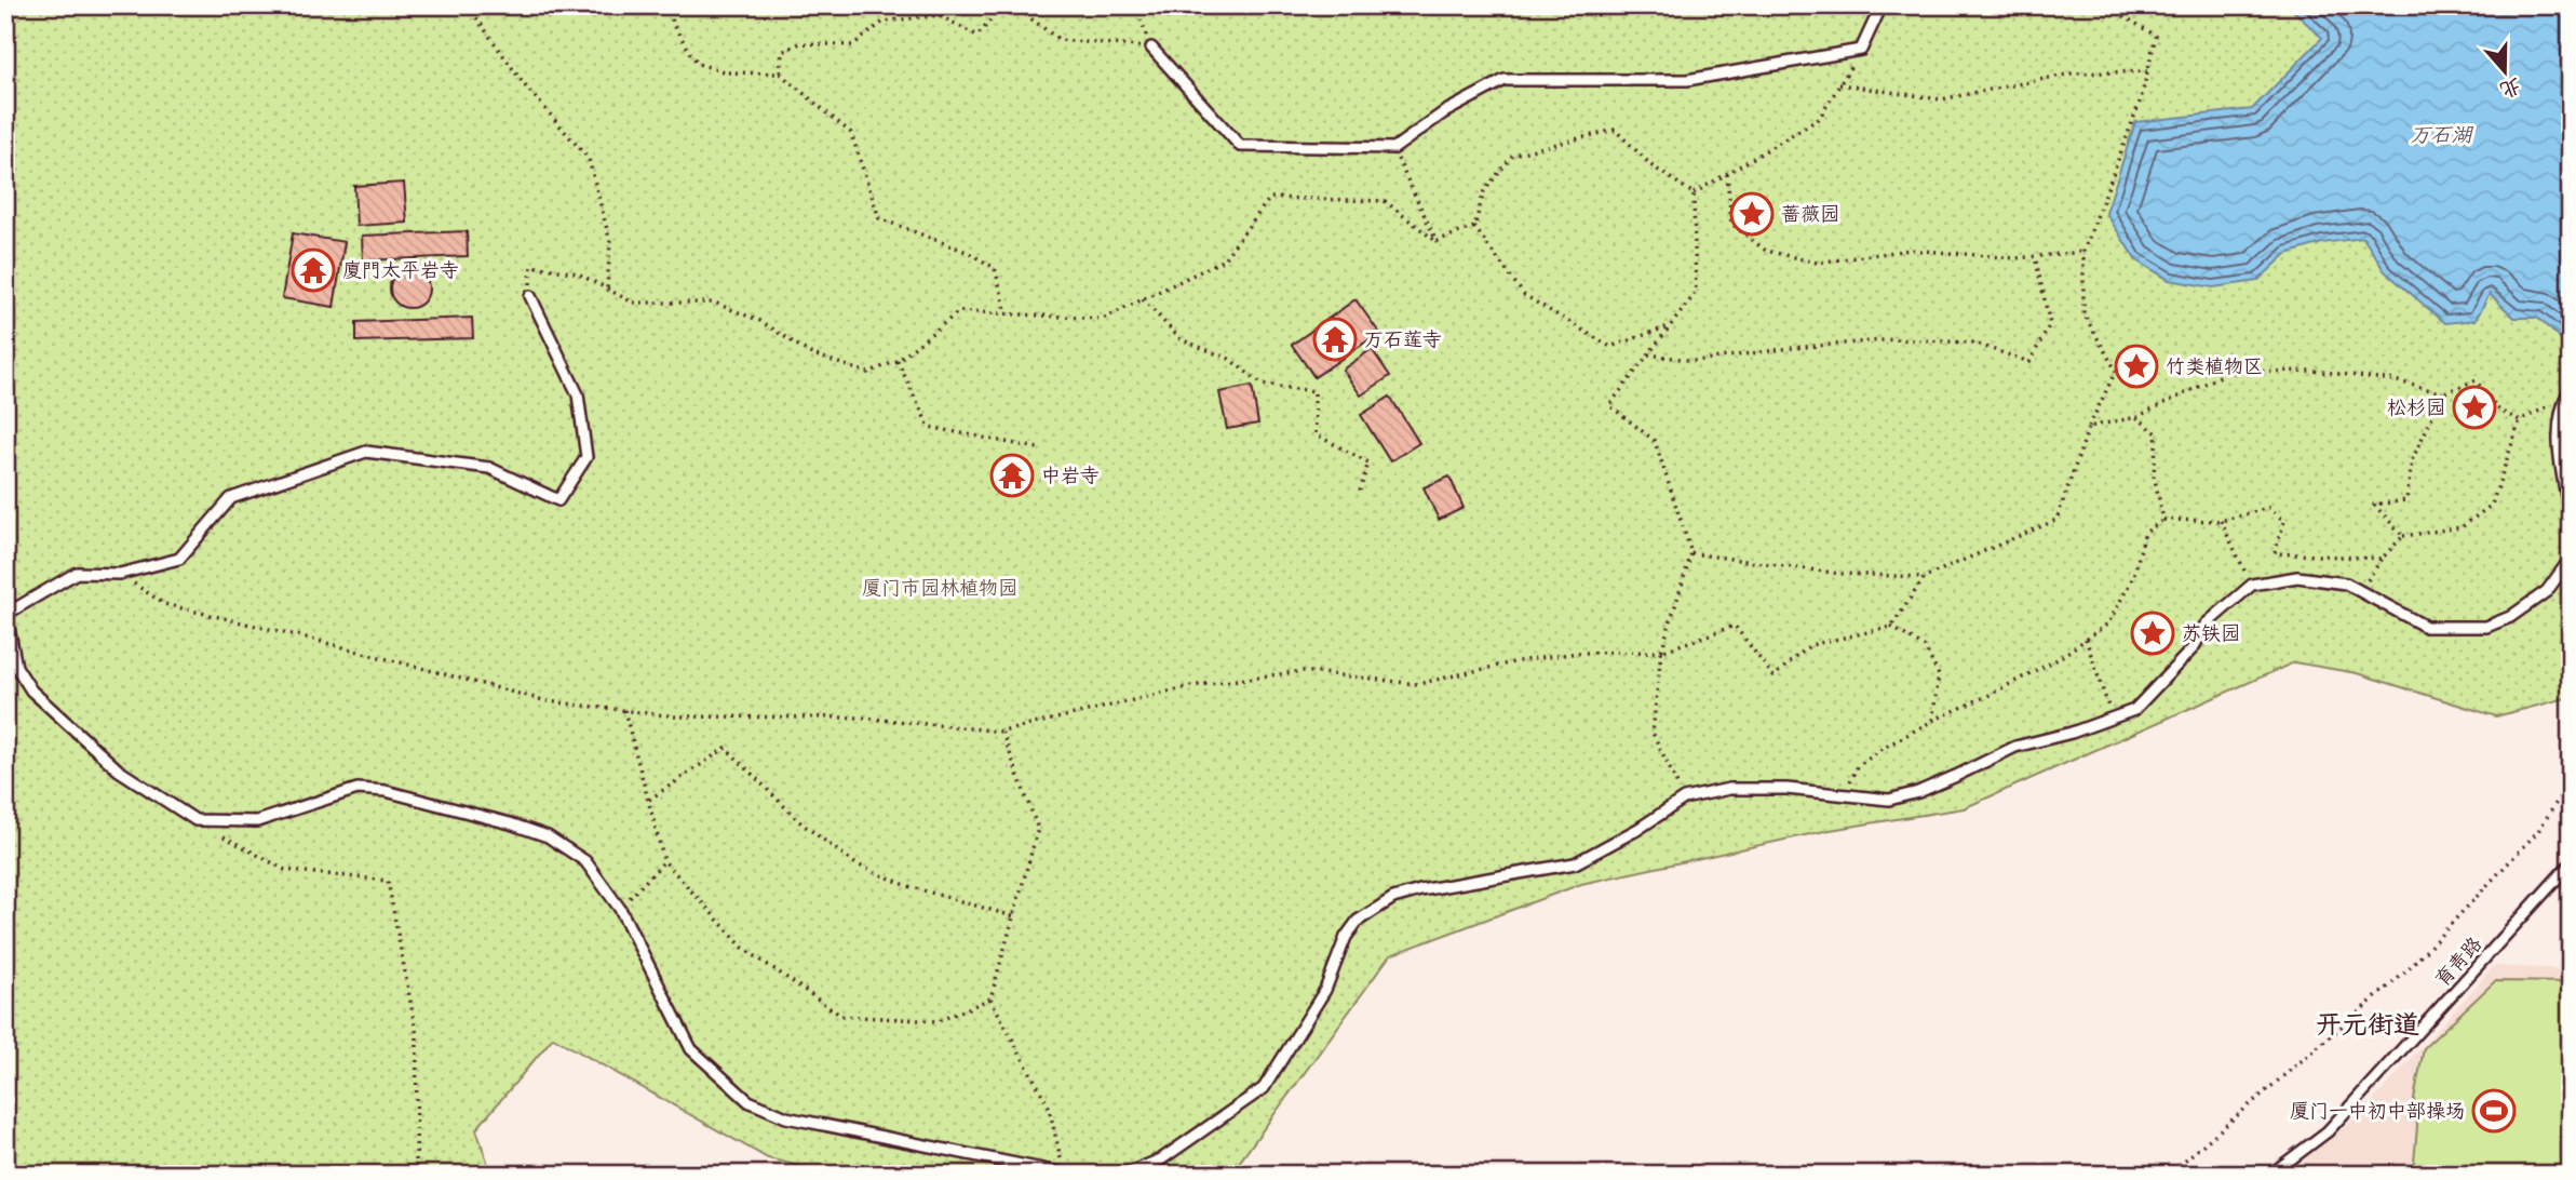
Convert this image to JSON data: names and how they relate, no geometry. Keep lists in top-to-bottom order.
{
  "streets": {
    "lane": ["育青路"]
  },
  "districts": ["开元街道"],
  "water": ["万石湖"],
  "parks": ["厦门市园林植物园"],
  "places": {
    "place": [
      "蔷薇园",
      "竹类植物区",
      "松杉园",
      "苏铁园"
    ],
    "temple": ["廈門太平岩寺", "万石莲寺", "中岩寺"],
    "sports": ["厦门一中初中部操场"]
  },
  "north": "bottom"
}
